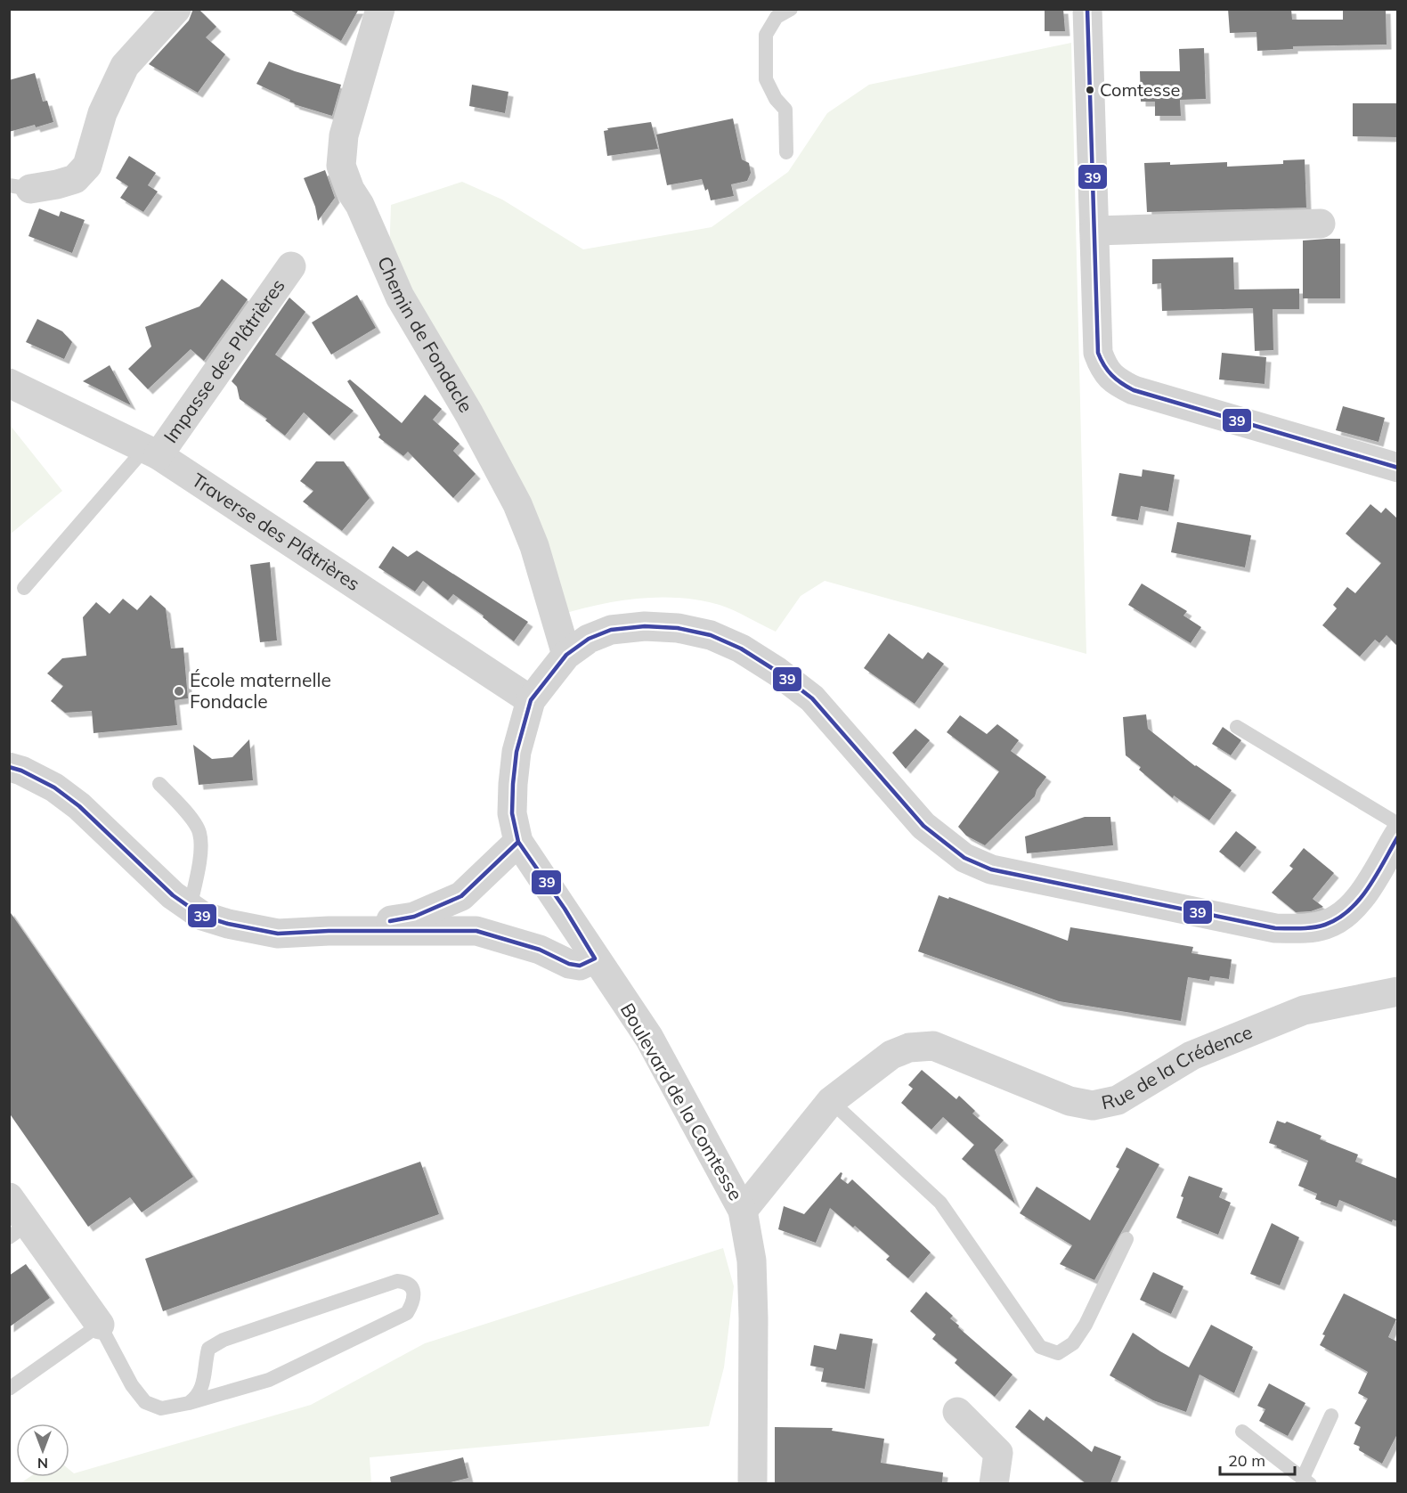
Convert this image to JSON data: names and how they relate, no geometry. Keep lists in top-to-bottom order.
{
  "streets": {
    "street": [
      "Chemin de Fondacle",
      "Impasse des Plâtrières",
      "Traverse des Plâtrières",
      "Rue de la Crédence",
      "Boulevard de la Comtesse"
    ]
  },
  "crossings": [
    ["Chemin de Fondacle", "Boulevard de la Comtesse"],
    ["Impasse des Plâtrières", "Traverse des Plâtrières"],
    ["Traverse des Plâtrières", "Boulevard de la Comtesse"],
    ["Rue de la Crédence", "Boulevard de la Comtesse"]
  ],
  "places": ["Comtesse", "École maternelle Fondacle"],
  "lines": ["transit line 39"],
  "scale_bar": "20 m",
  "north": "bottom"
}
